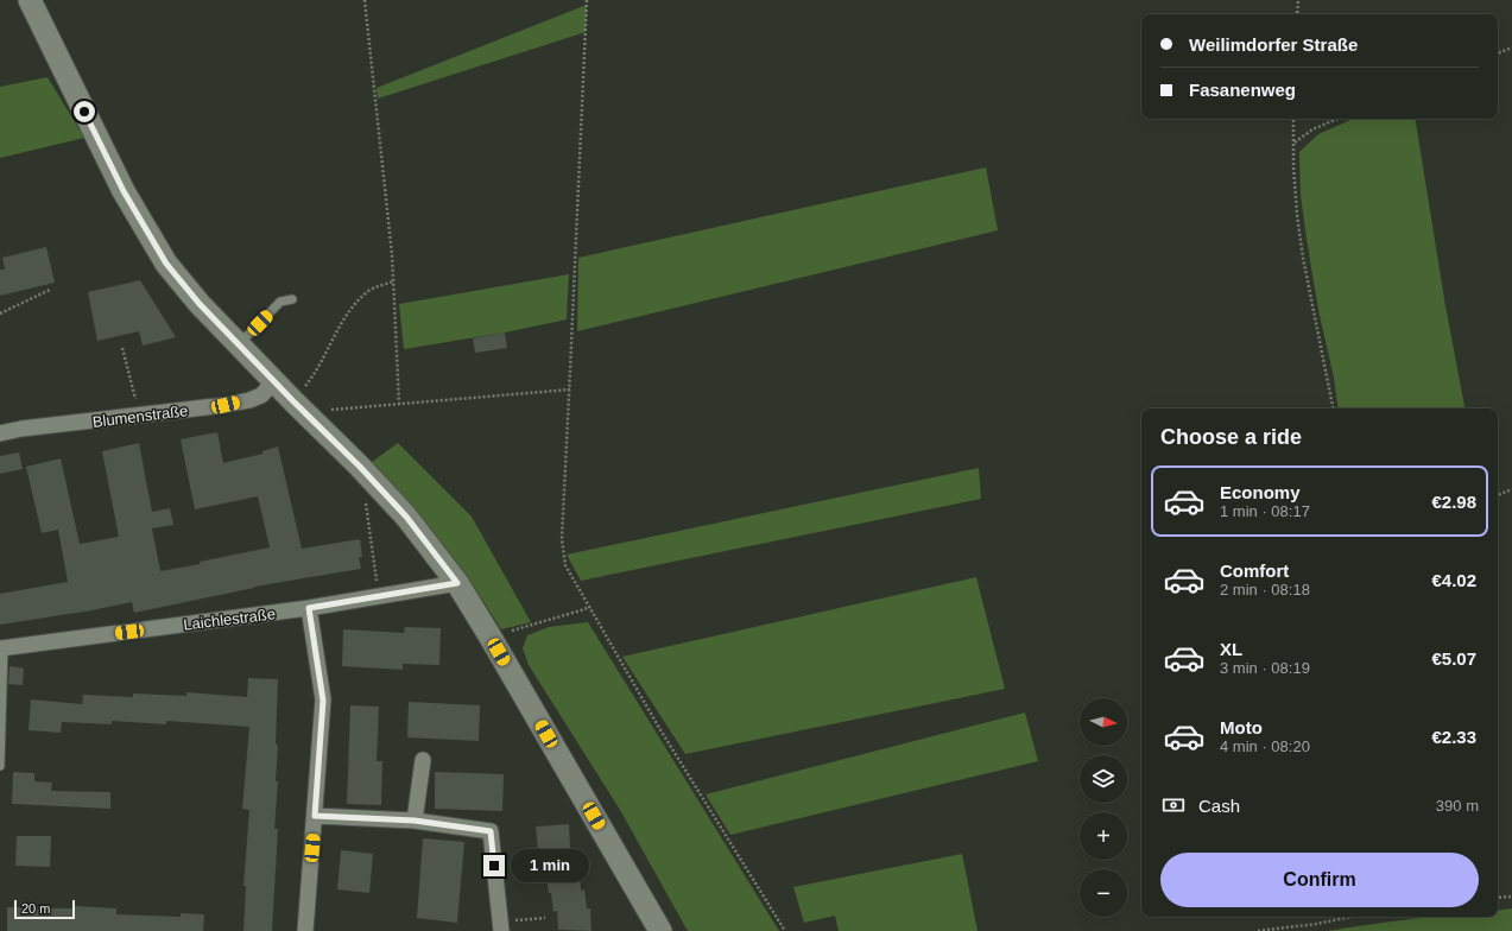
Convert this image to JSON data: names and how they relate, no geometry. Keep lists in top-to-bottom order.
{
  "streets": {
    "street": ["Blumenstraße", "Laichlestraße"]
  },
  "scale_bar": "20 m",
  "north": "right",
  "page": {
    "banner": ["Weilimdorfer Straße", "Fasanenweg"],
    "heading": "Choose a ride",
    "list": [
      {
        "name": "Economy",
        "note": "1 min · 08:17",
        "value": "€2.98"
      },
      {
        "name": "Comfort",
        "note": "2 min · 08:18",
        "value": "€4.02"
      },
      {
        "name": "XL",
        "note": "3 min · 08:19",
        "value": "€5.07"
      },
      {
        "name": "Moto",
        "note": "4 min · 08:20",
        "value": "€2.33"
      }
    ],
    "map_buttons": ["+", "−"],
    "pay": ["Cash", "390 m"],
    "buttons": "Confirm",
    "bubble": "1 min",
    "scale": "20 m"
  }
}
